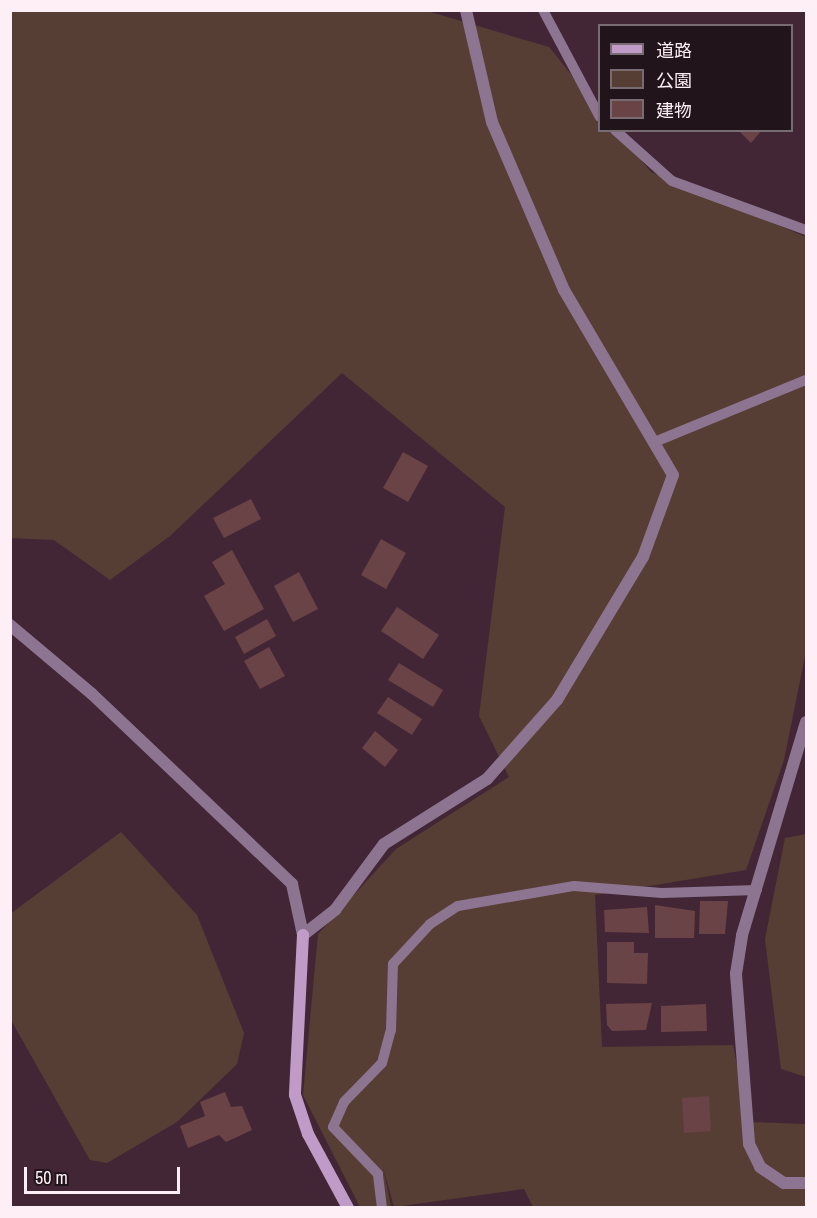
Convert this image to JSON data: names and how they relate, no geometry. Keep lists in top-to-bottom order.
{
  "legend": ["道路", "公園", "建物"],
  "scale_bar": "50 m"
}
